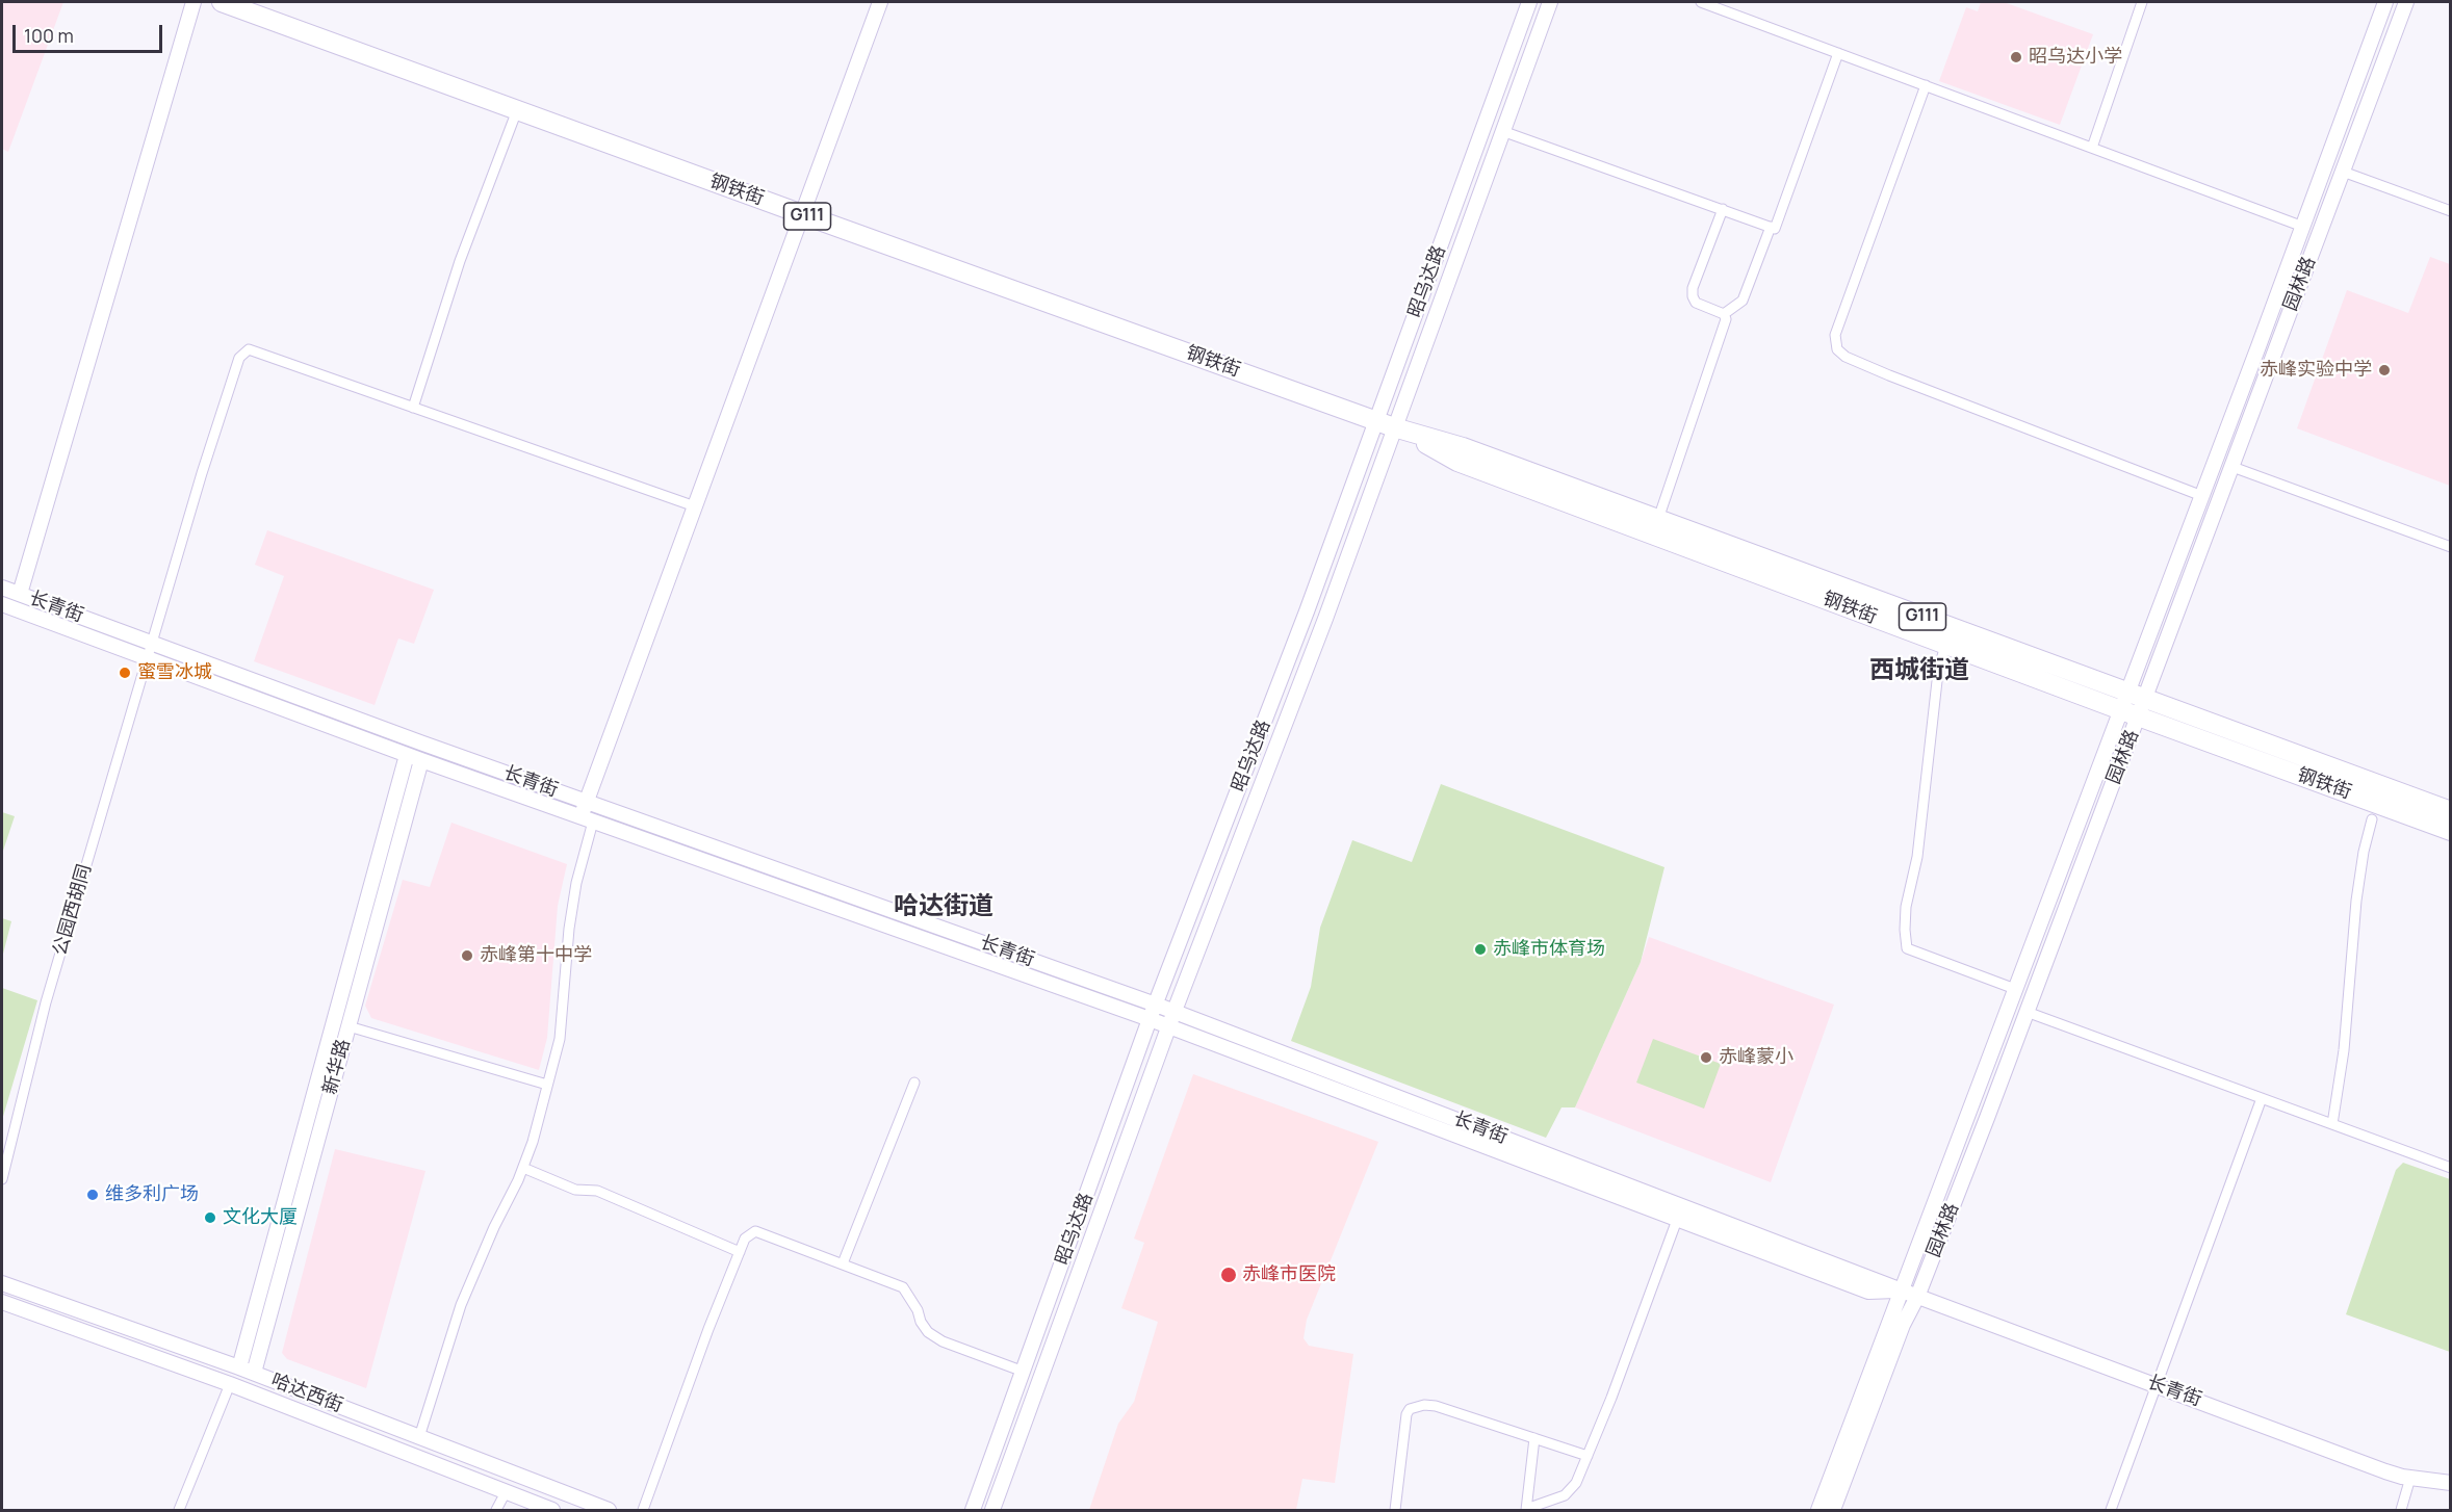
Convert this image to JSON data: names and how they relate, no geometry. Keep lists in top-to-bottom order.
{
  "streets": {
    "highway": ["钢铁街", "G111"],
    "main road": [
      "昭乌达路",
      "园林路",
      "长青街",
      "新华路",
      "哈达西街"
    ],
    "street": ["公园西胡同"]
  },
  "crossings": [
    ["钢铁街", "昭乌达路"],
    ["钢铁街", "园林路"],
    ["昭乌达路", "长青街"],
    ["园林路", "长青街"],
    ["长青街", "公园西胡同"],
    ["长青街", "新华路"],
    ["新华路", "哈达西街"]
  ],
  "districts": ["西城街道", "哈达街道"],
  "places": [
    "昭乌达小学",
    "赤峰实验中学",
    "蜜雪冰城",
    "赤峰市体育场",
    "赤峰第十中学",
    "赤峰蒙小",
    "维多利广场",
    "文化大厦",
    "赤峰市医院"
  ],
  "scale_bar": "100 m"
}
